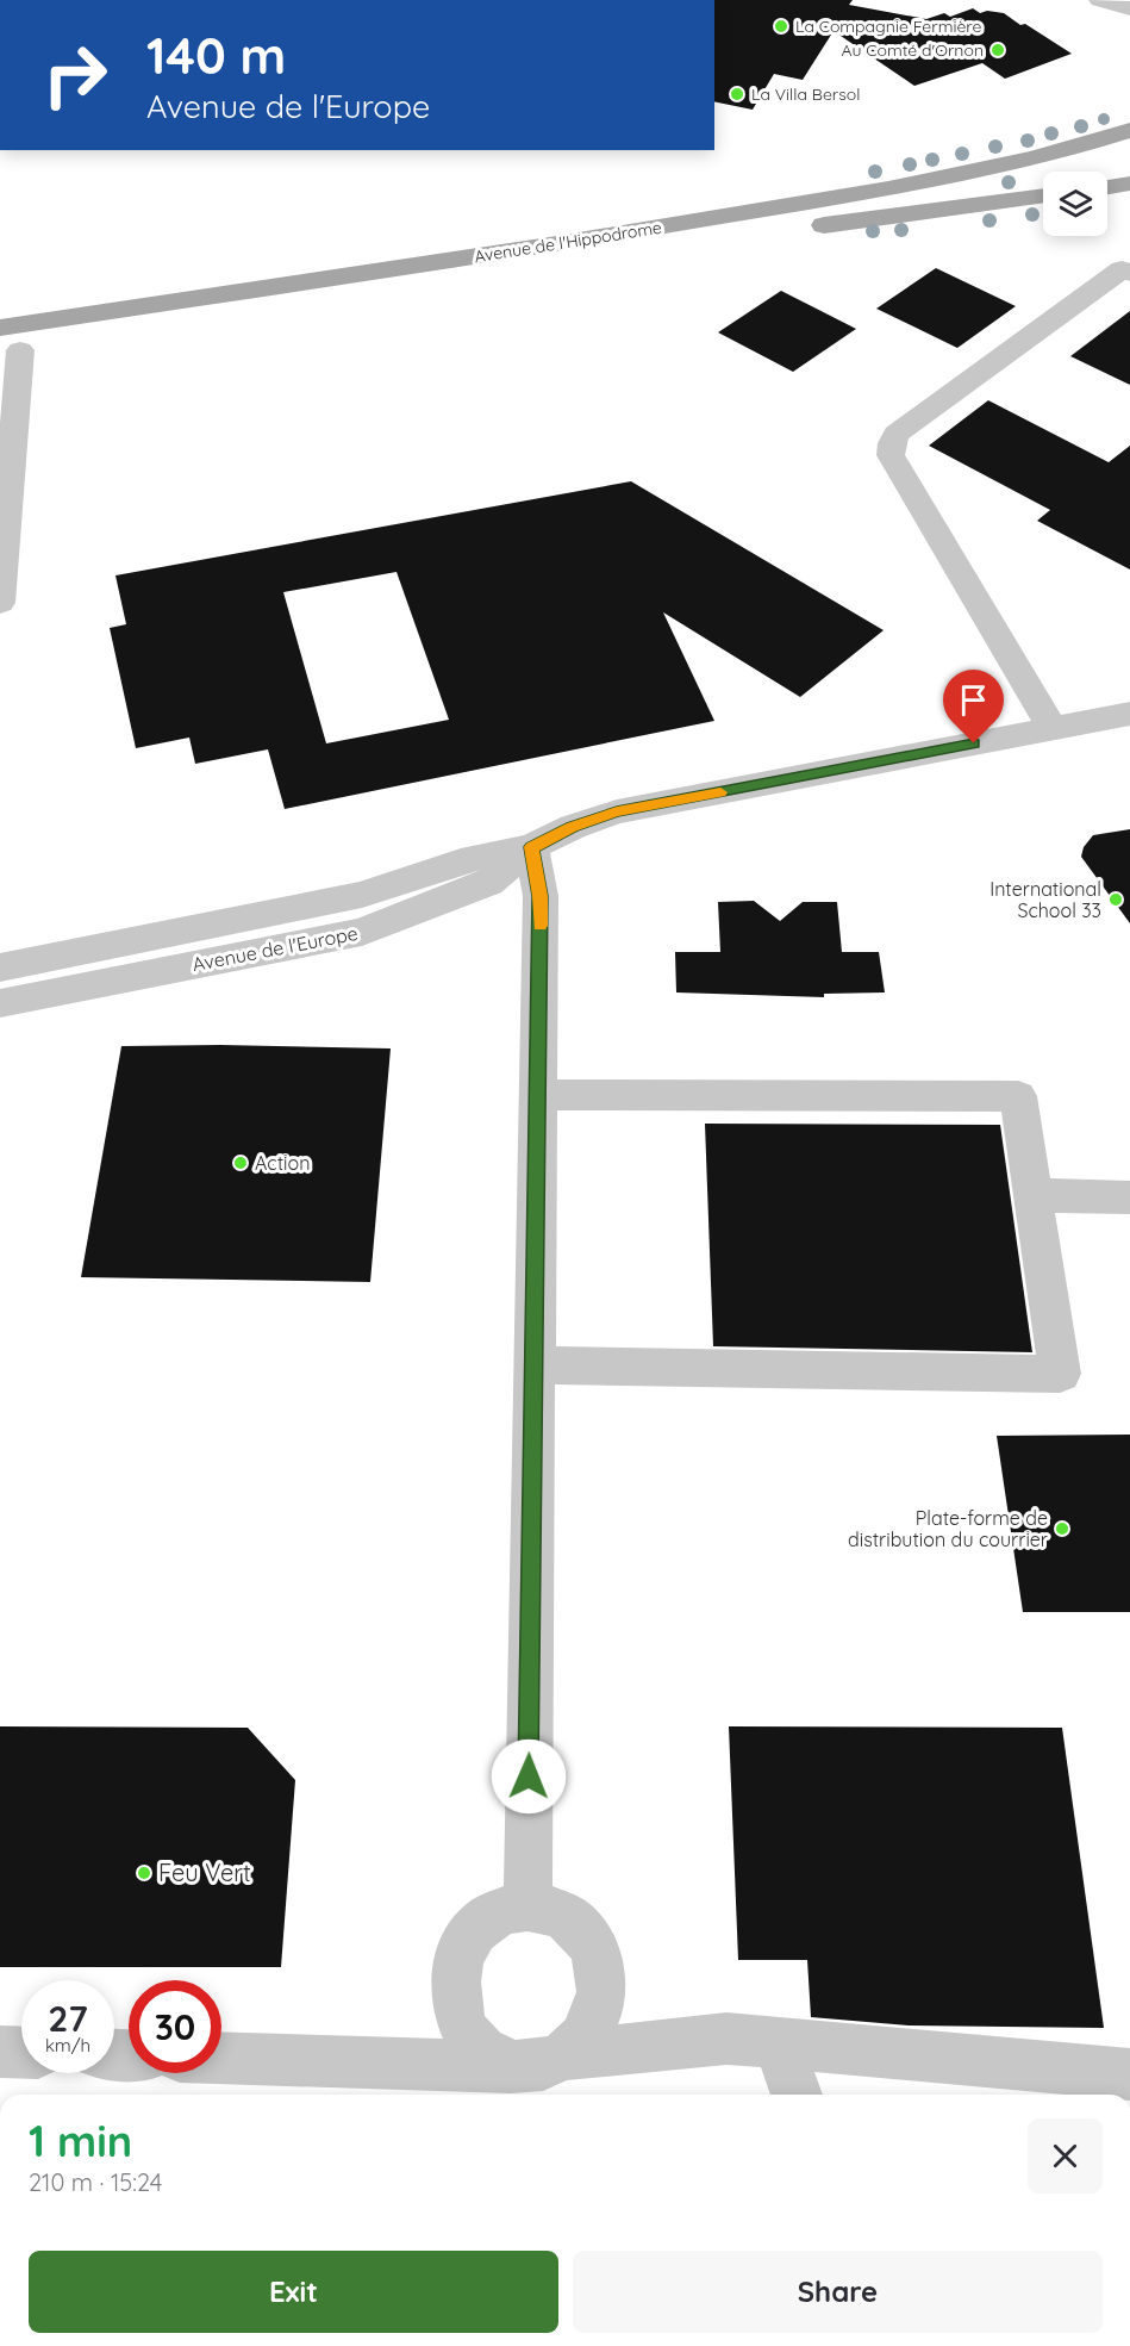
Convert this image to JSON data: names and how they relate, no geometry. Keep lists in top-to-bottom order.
{
  "streets": {
    "main road": ["Avenue de l'Hippodrome"],
    "street": ["Avenue de l'Europe"]
  },
  "places": [
    "La Compagnie Fermière",
    "Au Comté d'Ornon",
    "La Villa Bersol",
    "International School 33",
    "Action",
    "Plate-forme de distribution du courrier",
    "Feu Vert"
  ],
  "page": {
    "turn": ["140 m", "Avenue de l'Europe"],
    "speed": "27 km/h",
    "limit": "30",
    "heading": ["1 min", "210 m · 15:24"],
    "buttons": ["Exit", "Share"]
  }
}
